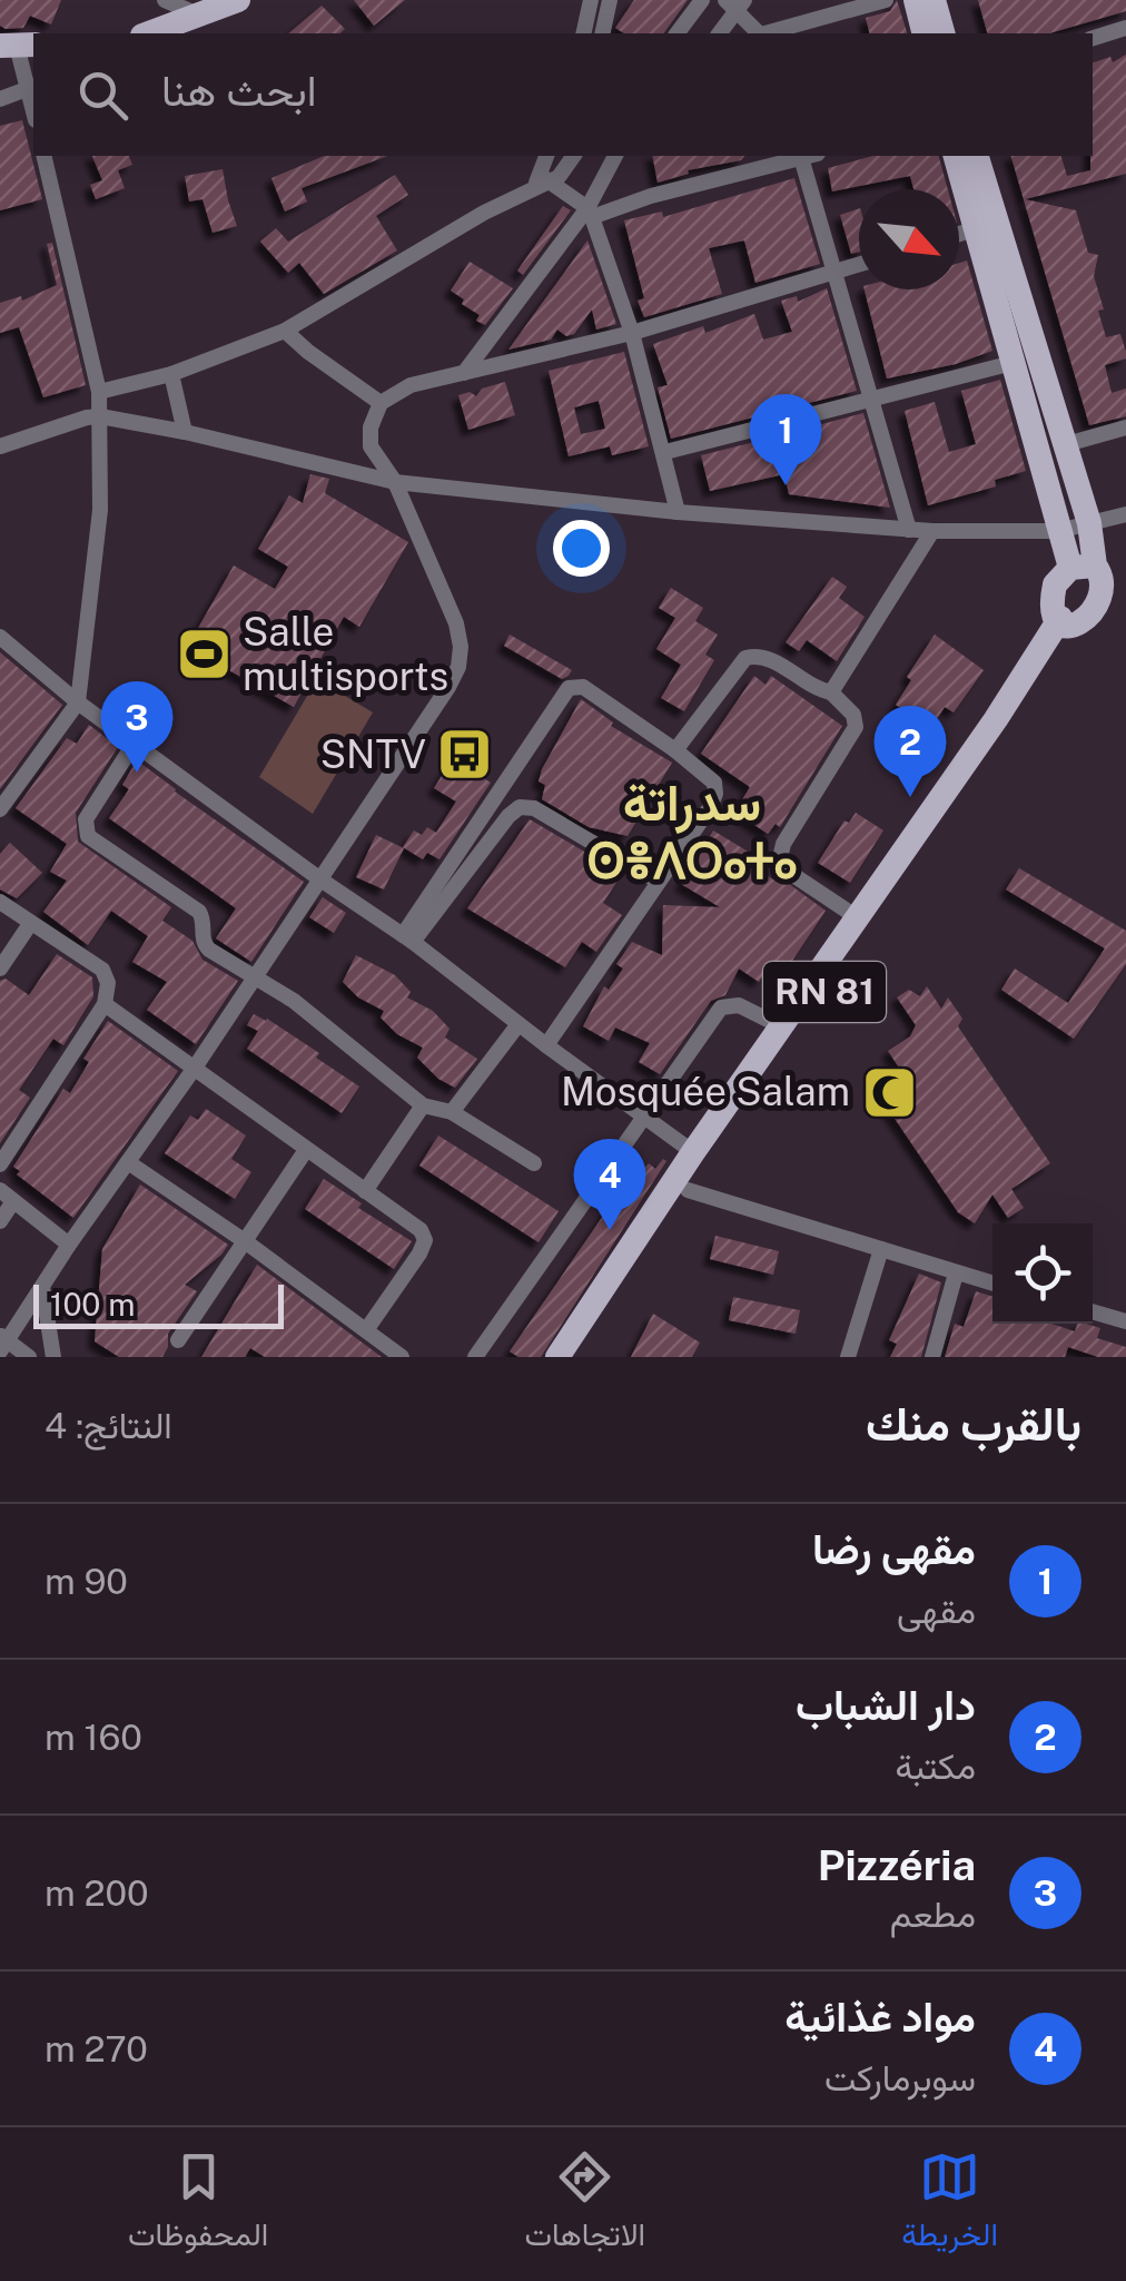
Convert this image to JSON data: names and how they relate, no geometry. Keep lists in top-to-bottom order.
{
  "streets": {
    "main road": ["RN 81"]
  },
  "districts": ["سدراتة ⵙⴻⴷⵔⴰⵜⴰ"],
  "places": {
    "sports": ["Salle multisports"],
    "bus stop": ["SNTV"],
    "mosque": ["Mosquée Salam"]
  },
  "scale_bar": "100 m",
  "north": "bottom right",
  "page": {
    "search": "ابحث هنا",
    "pins": [
      "1",
      "3",
      "2",
      "4"
    ],
    "scale": "100 m",
    "heading": ["بالقرب منك", "النتائج: 4"],
    "list": [
      {
        "mark": "1",
        "name": "مقهى رضا",
        "note": "مقهى",
        "value": "90 m"
      },
      {
        "mark": "2",
        "name": "دار الشباب",
        "note": "مكتبة",
        "value": "160 m"
      },
      {
        "mark": "3",
        "name": "Pizzéria",
        "note": "مطعم",
        "value": "200 m"
      },
      {
        "mark": "4",
        "name": "مواد غذائية",
        "note": "سوبرماركت",
        "value": "270 m"
      }
    ],
    "nav": ["الخريطة", "الاتجاهات", "المحفوظات"]
  }
}
